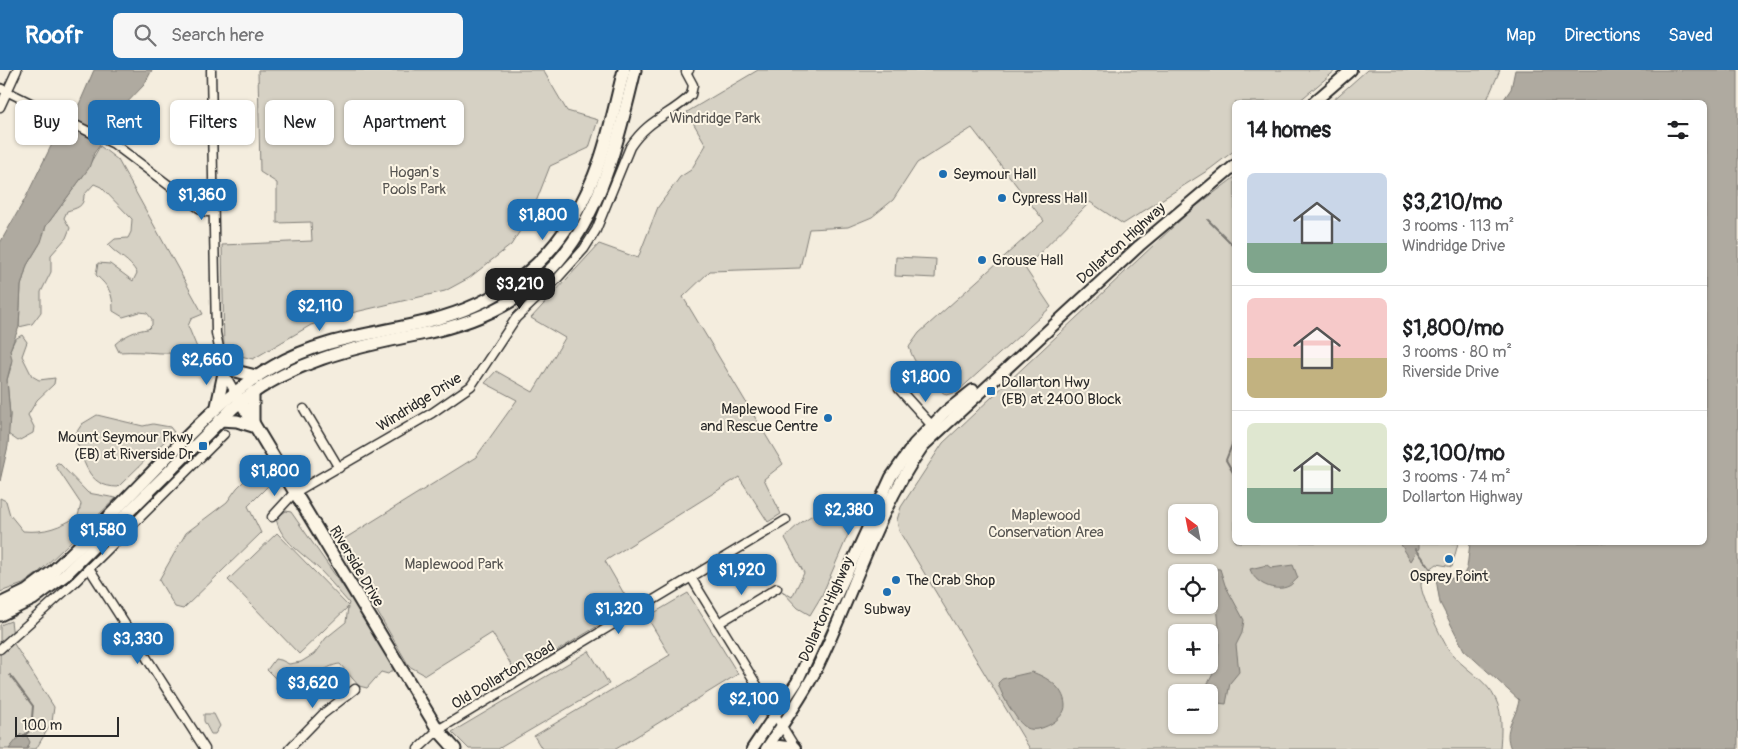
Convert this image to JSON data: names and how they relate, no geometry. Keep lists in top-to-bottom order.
{
  "streets": {
    "main road": ["Riverside Drive"],
    "street": ["Dollarton Highway", "Windridge Drive", "Old Dollarton Road"]
  },
  "crossings": [
    ["Windridge Drive", "Riverside Drive"],
    ["Riverside Drive", "Old Dollarton Road"]
  ],
  "parks": [
    "Windridge Park",
    "Hogan's Pools Park",
    "Maplewood Conservation Area",
    "Maplewood Park"
  ],
  "places": {
    "other": [
      "Seymour Hall",
      "Cypress Hall",
      "Grouse Hall",
      "Maplewood Fire and Rescue Centre",
      "Osprey Point",
      "The Crab Shop",
      "Subway"
    ],
    "transit": ["Dollarton Hwy (EB) at 2400 Block", "Mount Seymour Pkwy (EB) at Riverside Dr"]
  },
  "scale_bar": "100 m",
  "north": "top left",
  "page": {
    "header": "Roofr",
    "search": "Search here",
    "nav": ["Map", "Directions", "Saved"],
    "chip": [
      "Buy",
      "Rent",
      "Filters",
      "New",
      "Apartment"
    ],
    "heading": "14 homes",
    "list": [
      {
        "name": "$3,210/mo",
        "note": "3 rooms · 113 m² · Windridge Drive"
      },
      {
        "name": "$1,800/mo",
        "note": "3 rooms · 80 m² · Riverside Drive"
      },
      {
        "name": "$2,100/mo",
        "note": "3 rooms · 74 m² · Dollarton Highway"
      }
    ],
    "price": [
      "$1,360",
      "$1,800",
      "$3,210",
      "$2,110",
      "$2,660",
      "$1,800",
      "$1,800",
      "$2,380",
      "$1,580",
      "$1,920",
      "$1,320",
      "$3,330",
      "$3,620",
      "$2,100"
    ],
    "map_buttons": ["+", "−"],
    "scale": "100 m"
  }
}
